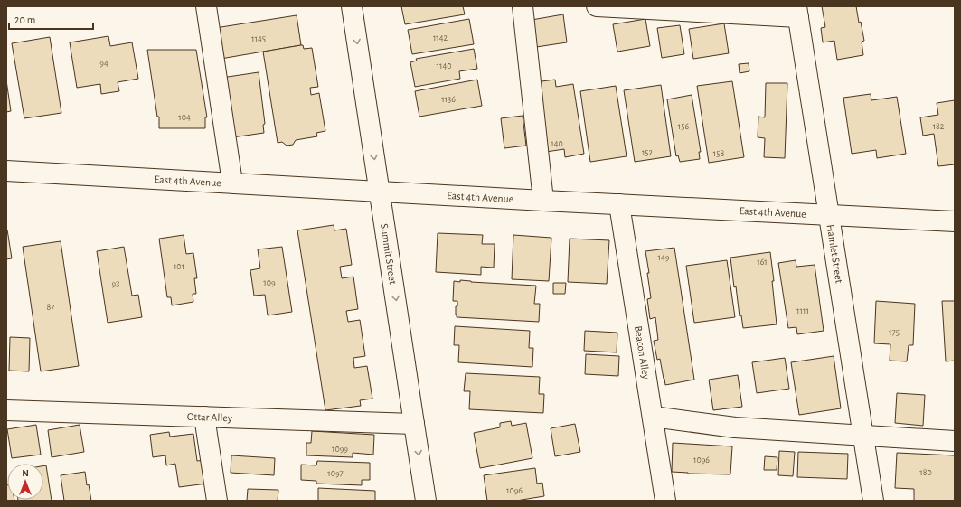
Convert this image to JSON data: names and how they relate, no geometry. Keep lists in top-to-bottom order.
{
  "streets": {
    "street": [
      "East 4th Avenue",
      "Summit Street",
      "Hamlet Street",
      "Beacon Alley",
      "Ottar Alley"
    ]
  },
  "crossings": [
    ["East 4th Avenue", "Summit Street"],
    ["East 4th Avenue", "Hamlet Street"],
    ["East 4th Avenue", "Beacon Alley"],
    ["Summit Street", "Ottar Alley"]
  ],
  "house_numbers": [
    "1142",
    "1145",
    "94",
    "1140",
    "1136",
    "104",
    "156",
    "182",
    "140",
    "152",
    "158",
    "149",
    "161",
    "101",
    "109",
    "93",
    "87",
    "1111",
    "175",
    "1099",
    "1096",
    "180",
    "1097",
    "1096"
  ],
  "scale_bar": "20 m",
  "north": "top"
}
